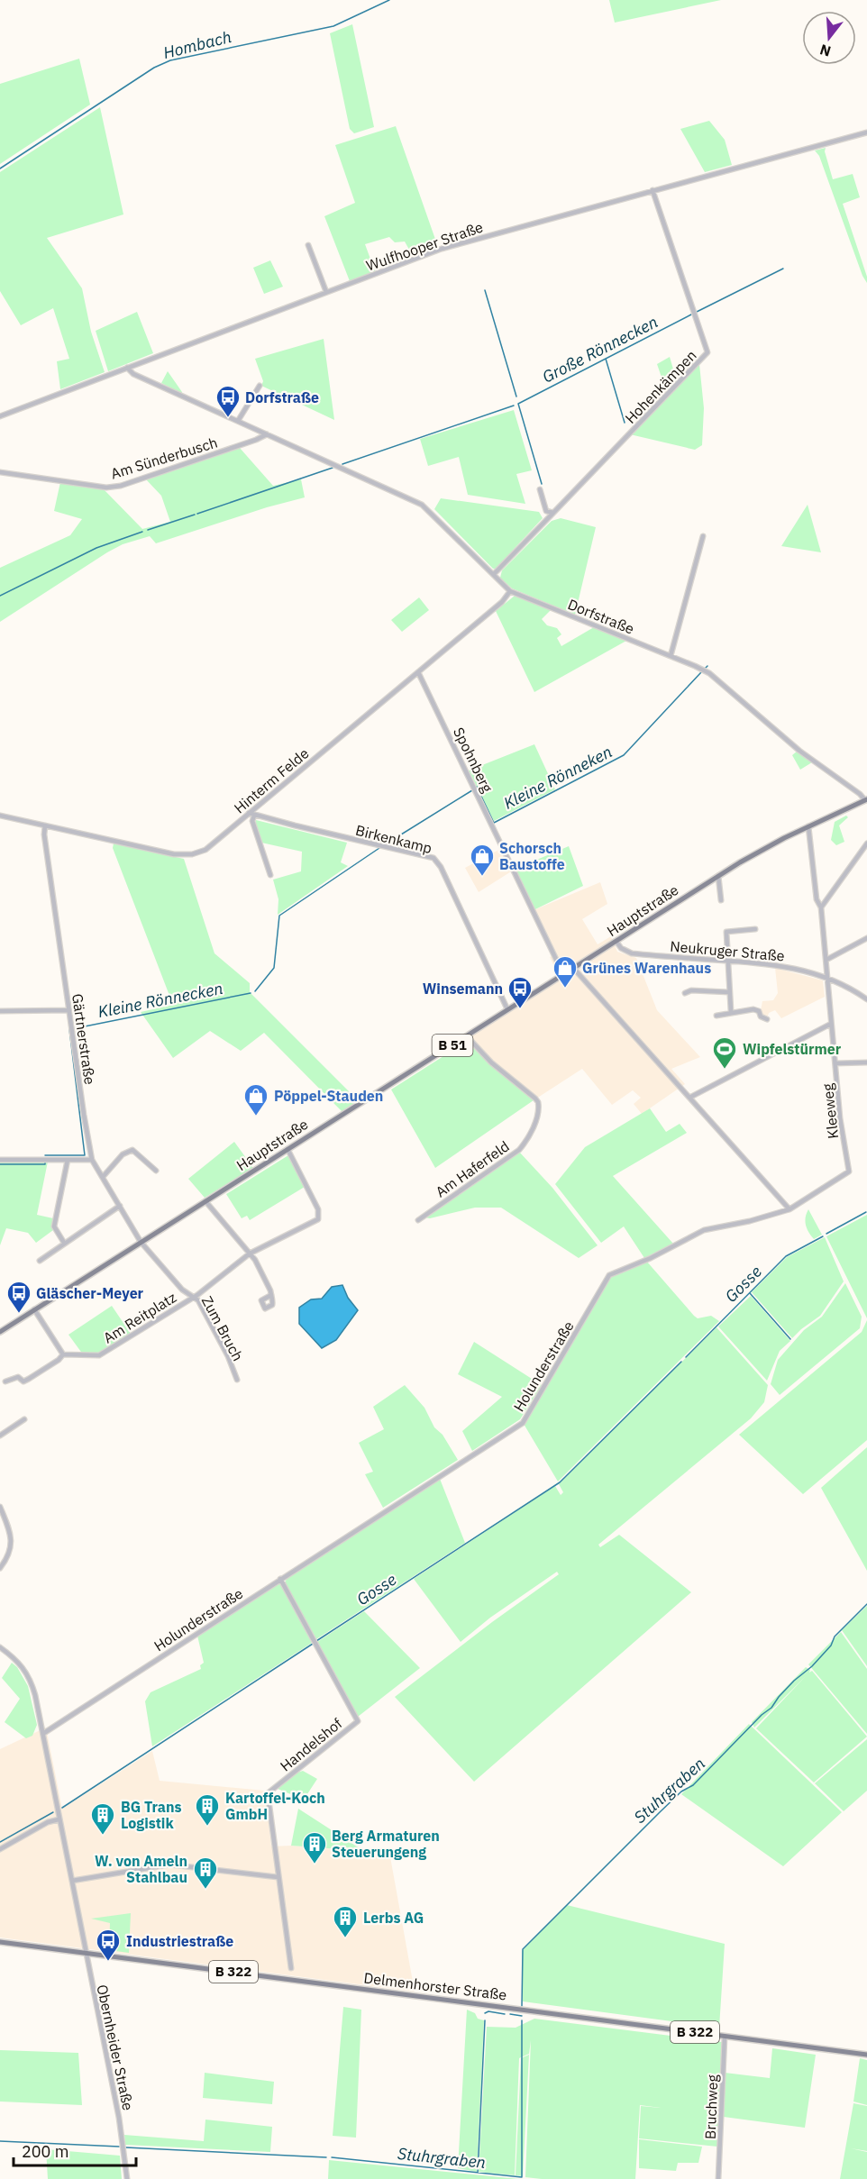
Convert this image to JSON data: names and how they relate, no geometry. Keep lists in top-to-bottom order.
{
  "streets": {
    "main road": [
      "Hauptstraße",
      "B 51",
      "B 322",
      "Delmenhorster Straße"
    ],
    "street": [
      "Wulfhooper Straße",
      "Hohenkämpen",
      "Am Sünderbusch",
      "Dorfstraße",
      "Spohnberg",
      "Hinterm Felde",
      "Birkenkamp",
      "Neukruger Straße",
      "Gärtnerstraße",
      "Kleeweg",
      "Am Haferfeld",
      "Am Reitplatz",
      "Zum Bruch",
      "Holunderstraße",
      "Handelshof",
      "Obernheider Straße",
      "Bruchweg"
    ]
  },
  "crossings": [
    ["Wulfhooper Straße", "Hohenkämpen"],
    ["Wulfhooper Straße", "Dorfstraße"],
    ["Hohenkämpen", "Dorfstraße"],
    ["Am Sünderbusch", "Dorfstraße"],
    ["Dorfstraße", "Hinterm Felde"],
    ["Dorfstraße", "Hauptstraße"],
    ["Spohnberg", "Hinterm Felde"],
    ["Spohnberg", "Hauptstraße"],
    ["Hinterm Felde", "Birkenkamp"],
    ["Hinterm Felde", "Gärtnerstraße"],
    ["Birkenkamp", "Hauptstraße"],
    ["Hauptstraße", "Neukruger Straße"],
    ["Hauptstraße", "Gärtnerstraße"],
    ["Hauptstraße", "Kleeweg"],
    ["Hauptstraße", "Am Haferfeld"],
    ["Hauptstraße", "Am Reitplatz"],
    ["Hauptstraße", "Zum Bruch"],
    ["Neukruger Straße", "Kleeweg"],
    ["Gärtnerstraße", "Zum Bruch"],
    ["Kleeweg", "Holunderstraße"],
    ["Am Reitplatz", "Zum Bruch"],
    ["Holunderstraße", "Handelshof"],
    ["Delmenhorster Straße", "Obernheider Straße"],
    ["Delmenhorster Straße", "Bruchweg"]
  ],
  "water": [
    "Hombach",
    "Große Rönnecken",
    "Kleine Rönneken",
    "Kleine Rönnecken",
    "Gosse",
    "Stuhrgraben"
  ],
  "places": {
    "bus stop": [
      "Dorfstraße",
      "Winsemann",
      "Gläscher-Meyer",
      "Industriestraße"
    ],
    "shop": ["Schorsch Baustoffe", "Grünes Warenhaus", "Pöppel-Stauden"],
    "sports": ["Wipfelstürmer"],
    "building": [
      "Kartoffel-Koch GmbH",
      "BG Trans Logistik",
      "Berg Armaturen Steuerungeng",
      "W. von Ameln Stahlbau",
      "Lerbs AG"
    ]
  },
  "scale_bar": "200 m",
  "north": "bottom"
}
